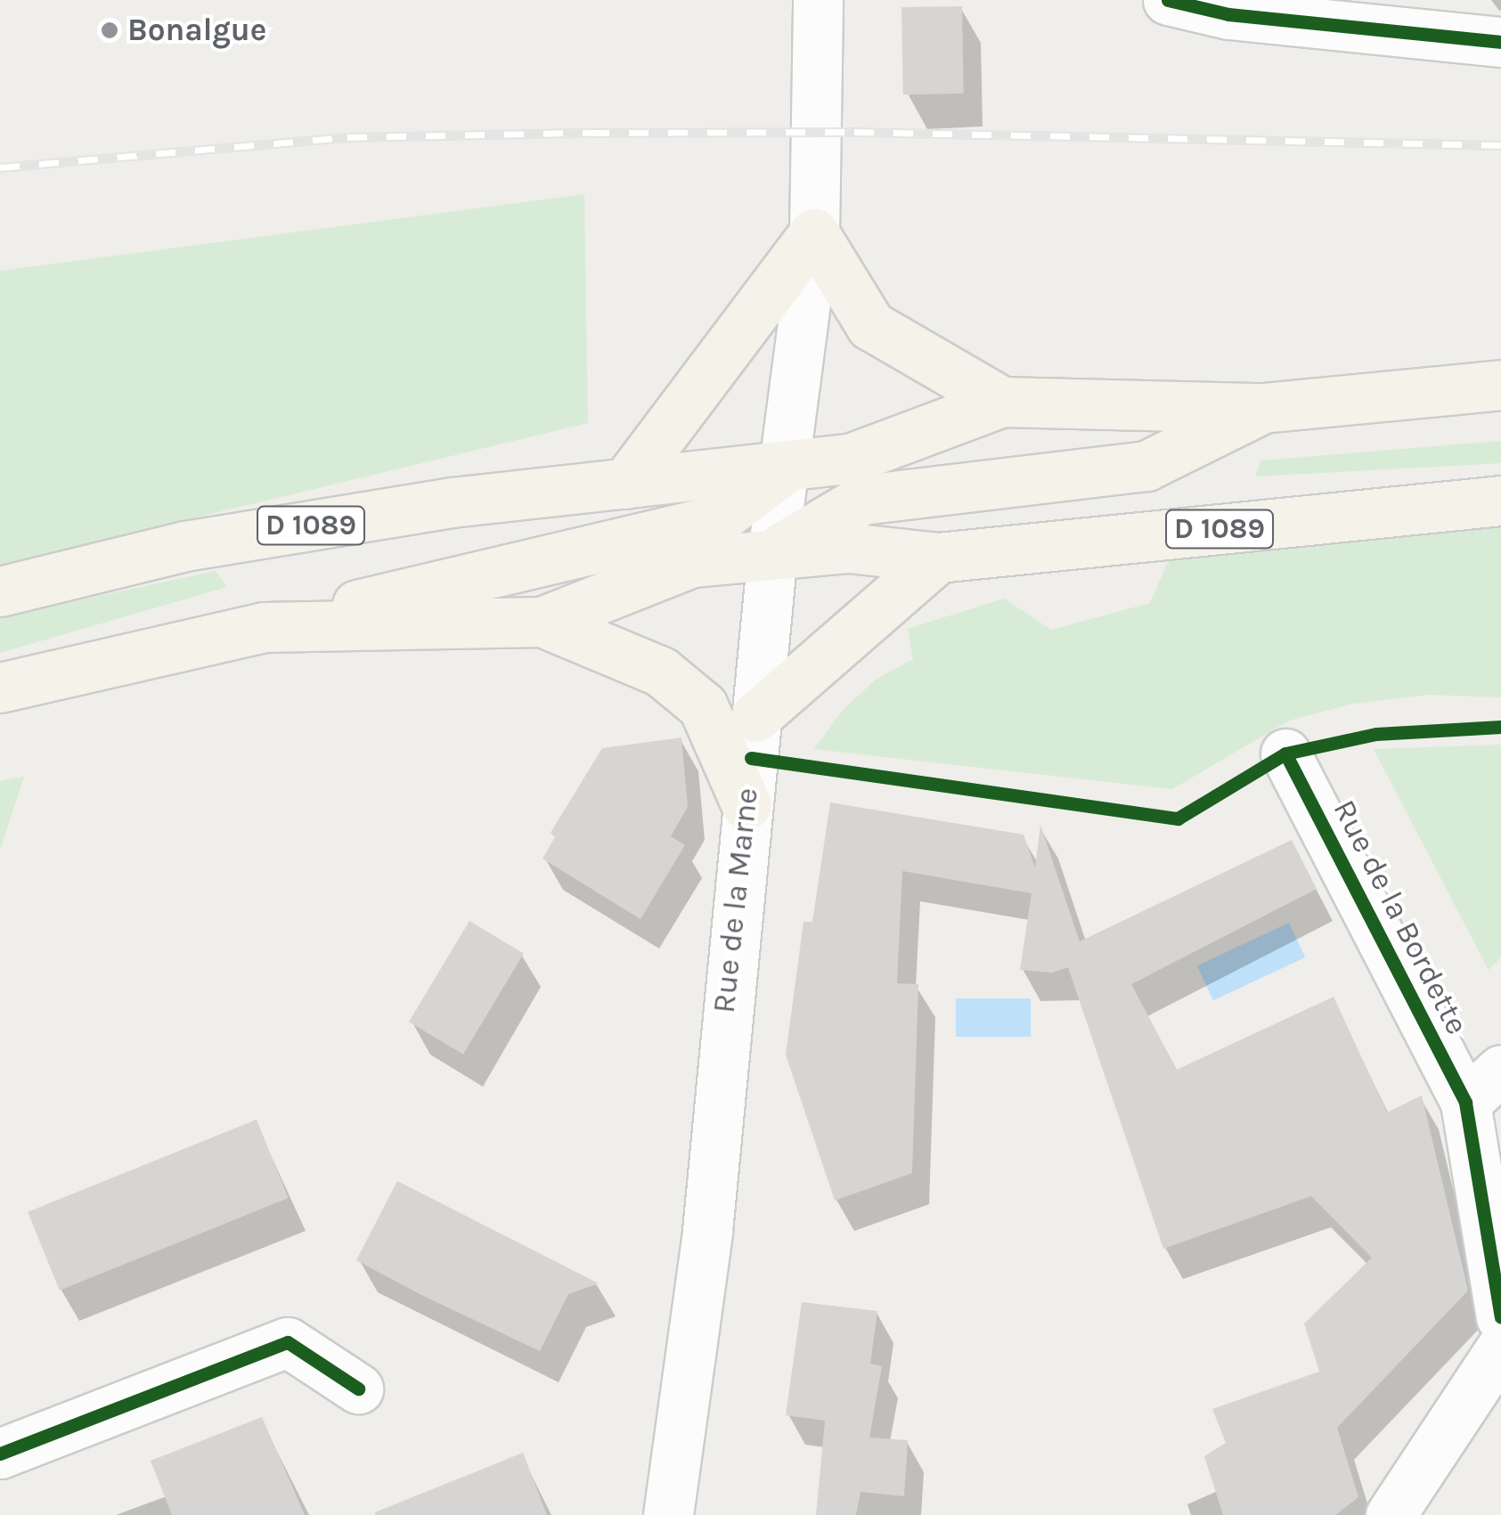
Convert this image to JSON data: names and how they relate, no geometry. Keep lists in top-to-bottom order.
{
  "streets": {
    "main road": ["D 1089"],
    "street": ["Rue de la Marne", "Rue de la Bordette"]
  },
  "crossings": [
    ["D 1089", "Rue de la Marne"]
  ],
  "places": ["Bonalgue"]
}
